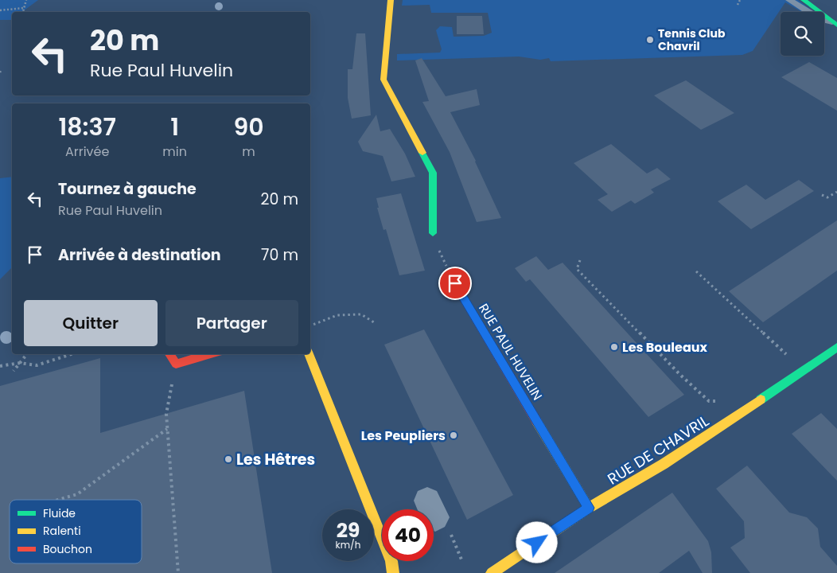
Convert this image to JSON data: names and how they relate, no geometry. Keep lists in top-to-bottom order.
{
  "streets": {
    "street": ["RUE PAUL HUVELIN", "RUE DE CHAVRIL"]
  },
  "crossings": [
    ["RUE PAUL HUVELIN", "RUE DE CHAVRIL"]
  ],
  "places": [
    "Tennis Club Chavril",
    "Les Bouleaux",
    "Les Peupliers",
    "Les Hêtres"
  ],
  "legend": ["Fluide", "Ralenti", "Bouchon"],
  "page": {
    "turn": ["20 m", "Rue Paul Huvelin"],
    "eta": [
      "18:37",
      "Arrivée",
      "1",
      "min",
      "90",
      "m"
    ],
    "list": [
      {
        "name": "Tournez à gauche",
        "note": "Rue Paul Huvelin",
        "value": "20 m"
      },
      {
        "name": "Arrivée à destination",
        "value": "70 m"
      }
    ],
    "buttons": ["Quitter", "Partager"],
    "speed": "29 km/h",
    "limit": "40"
  }
}
